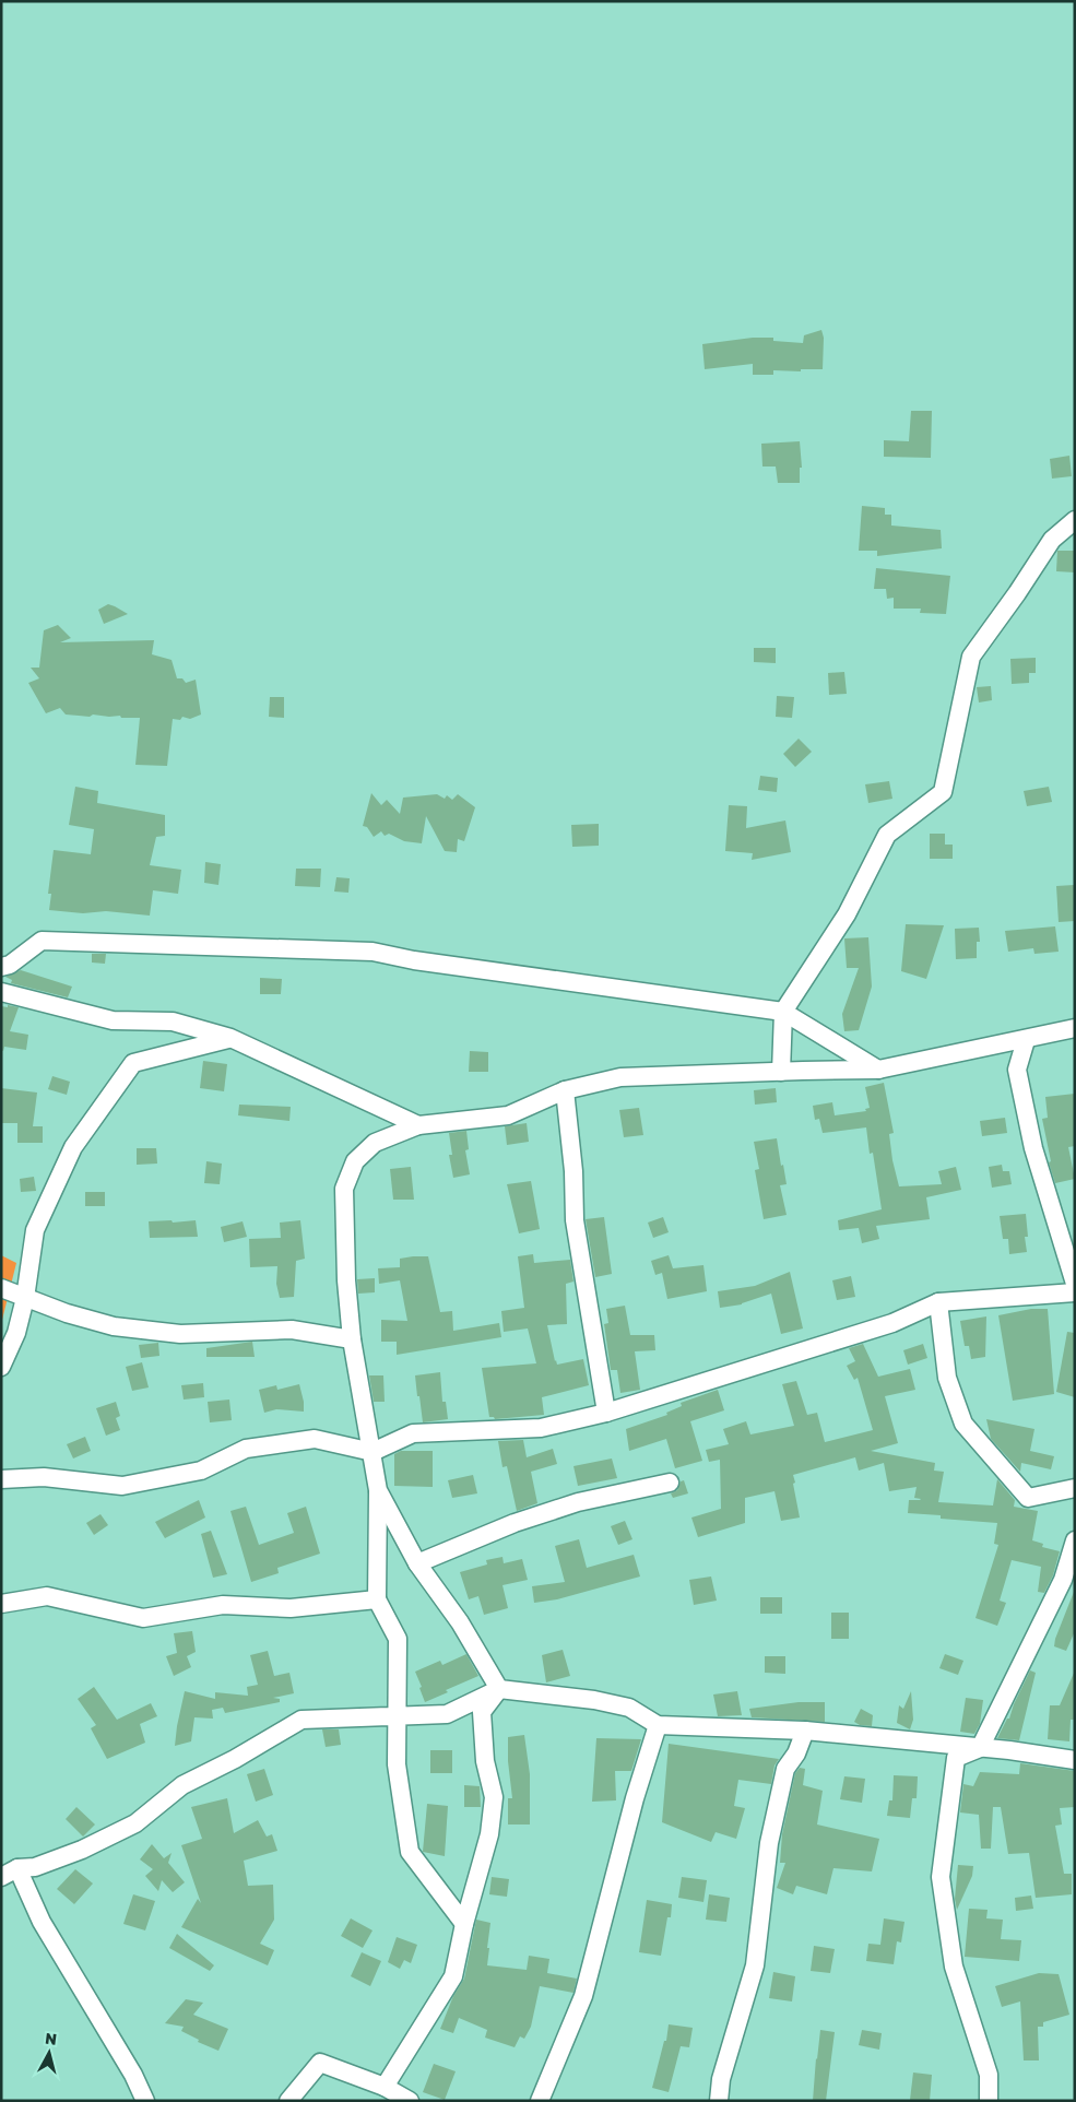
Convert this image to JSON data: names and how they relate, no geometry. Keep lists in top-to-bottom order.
{
  "north": "top"
}
